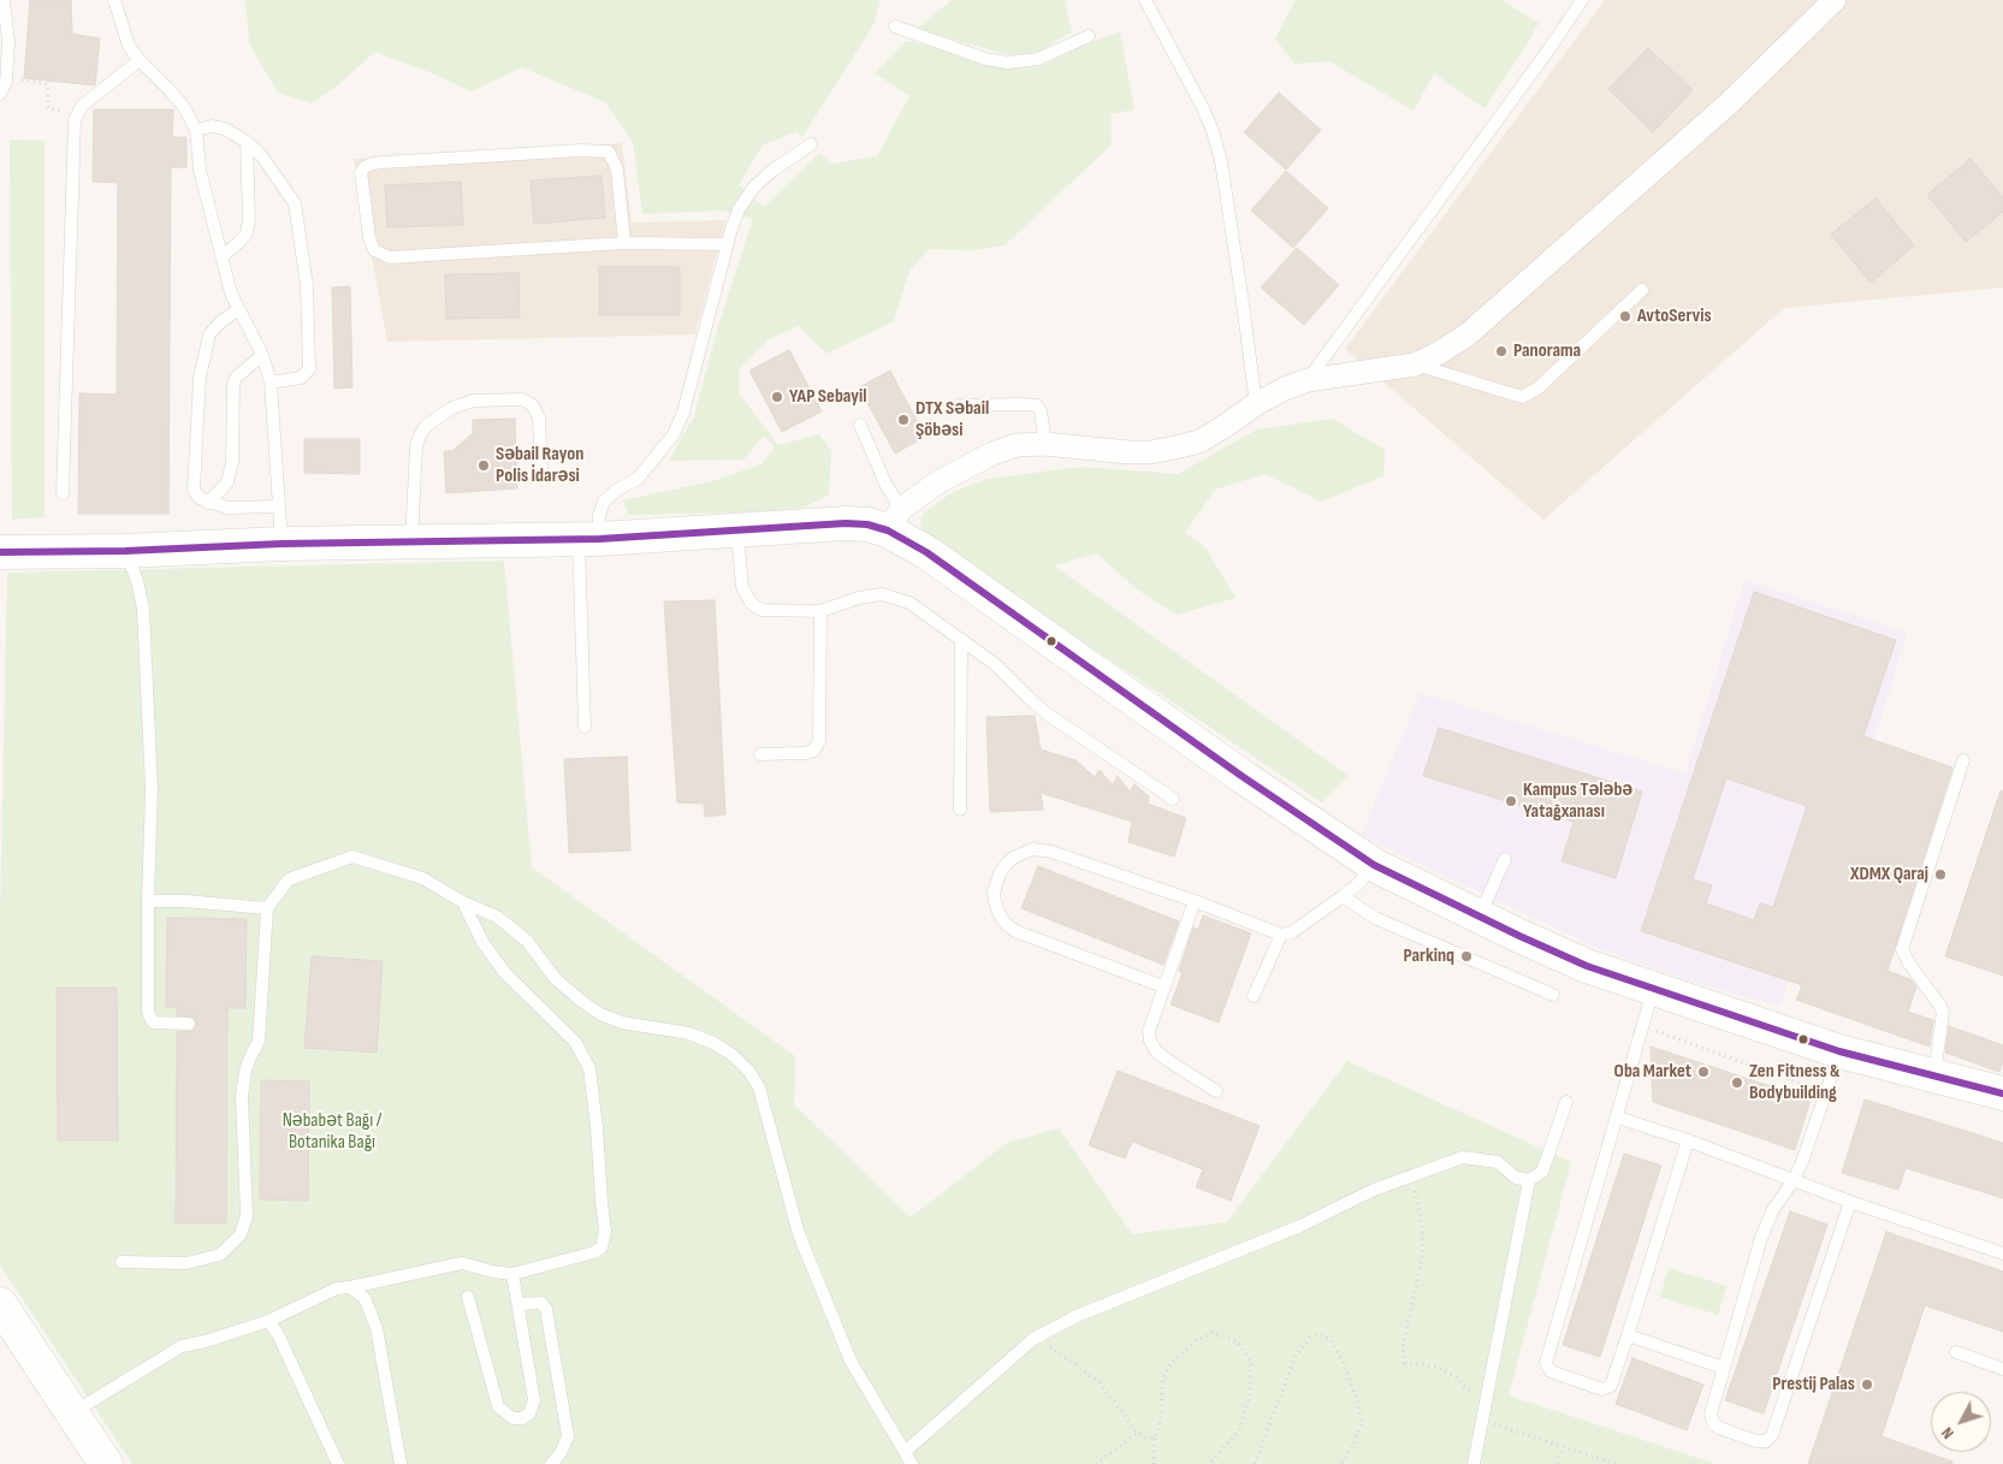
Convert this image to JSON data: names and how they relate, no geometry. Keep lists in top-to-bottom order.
{
  "parks": ["Nəbabət Bağı / Botanika Bağı"],
  "places": [
    "AvtoServis",
    "Panorama",
    "YAP Sebayil",
    "DTX Səbail Şöbəsi",
    "Səbail Rayon Polis İdarəsi",
    "Kampus Tələbə Yatağxanası",
    "XDMX Qaraj",
    "Parkinq",
    "Oba Market",
    "Zen Fitness & Bodybuilding",
    "Prestij Palas"
  ],
  "north": "bottom left"
}
